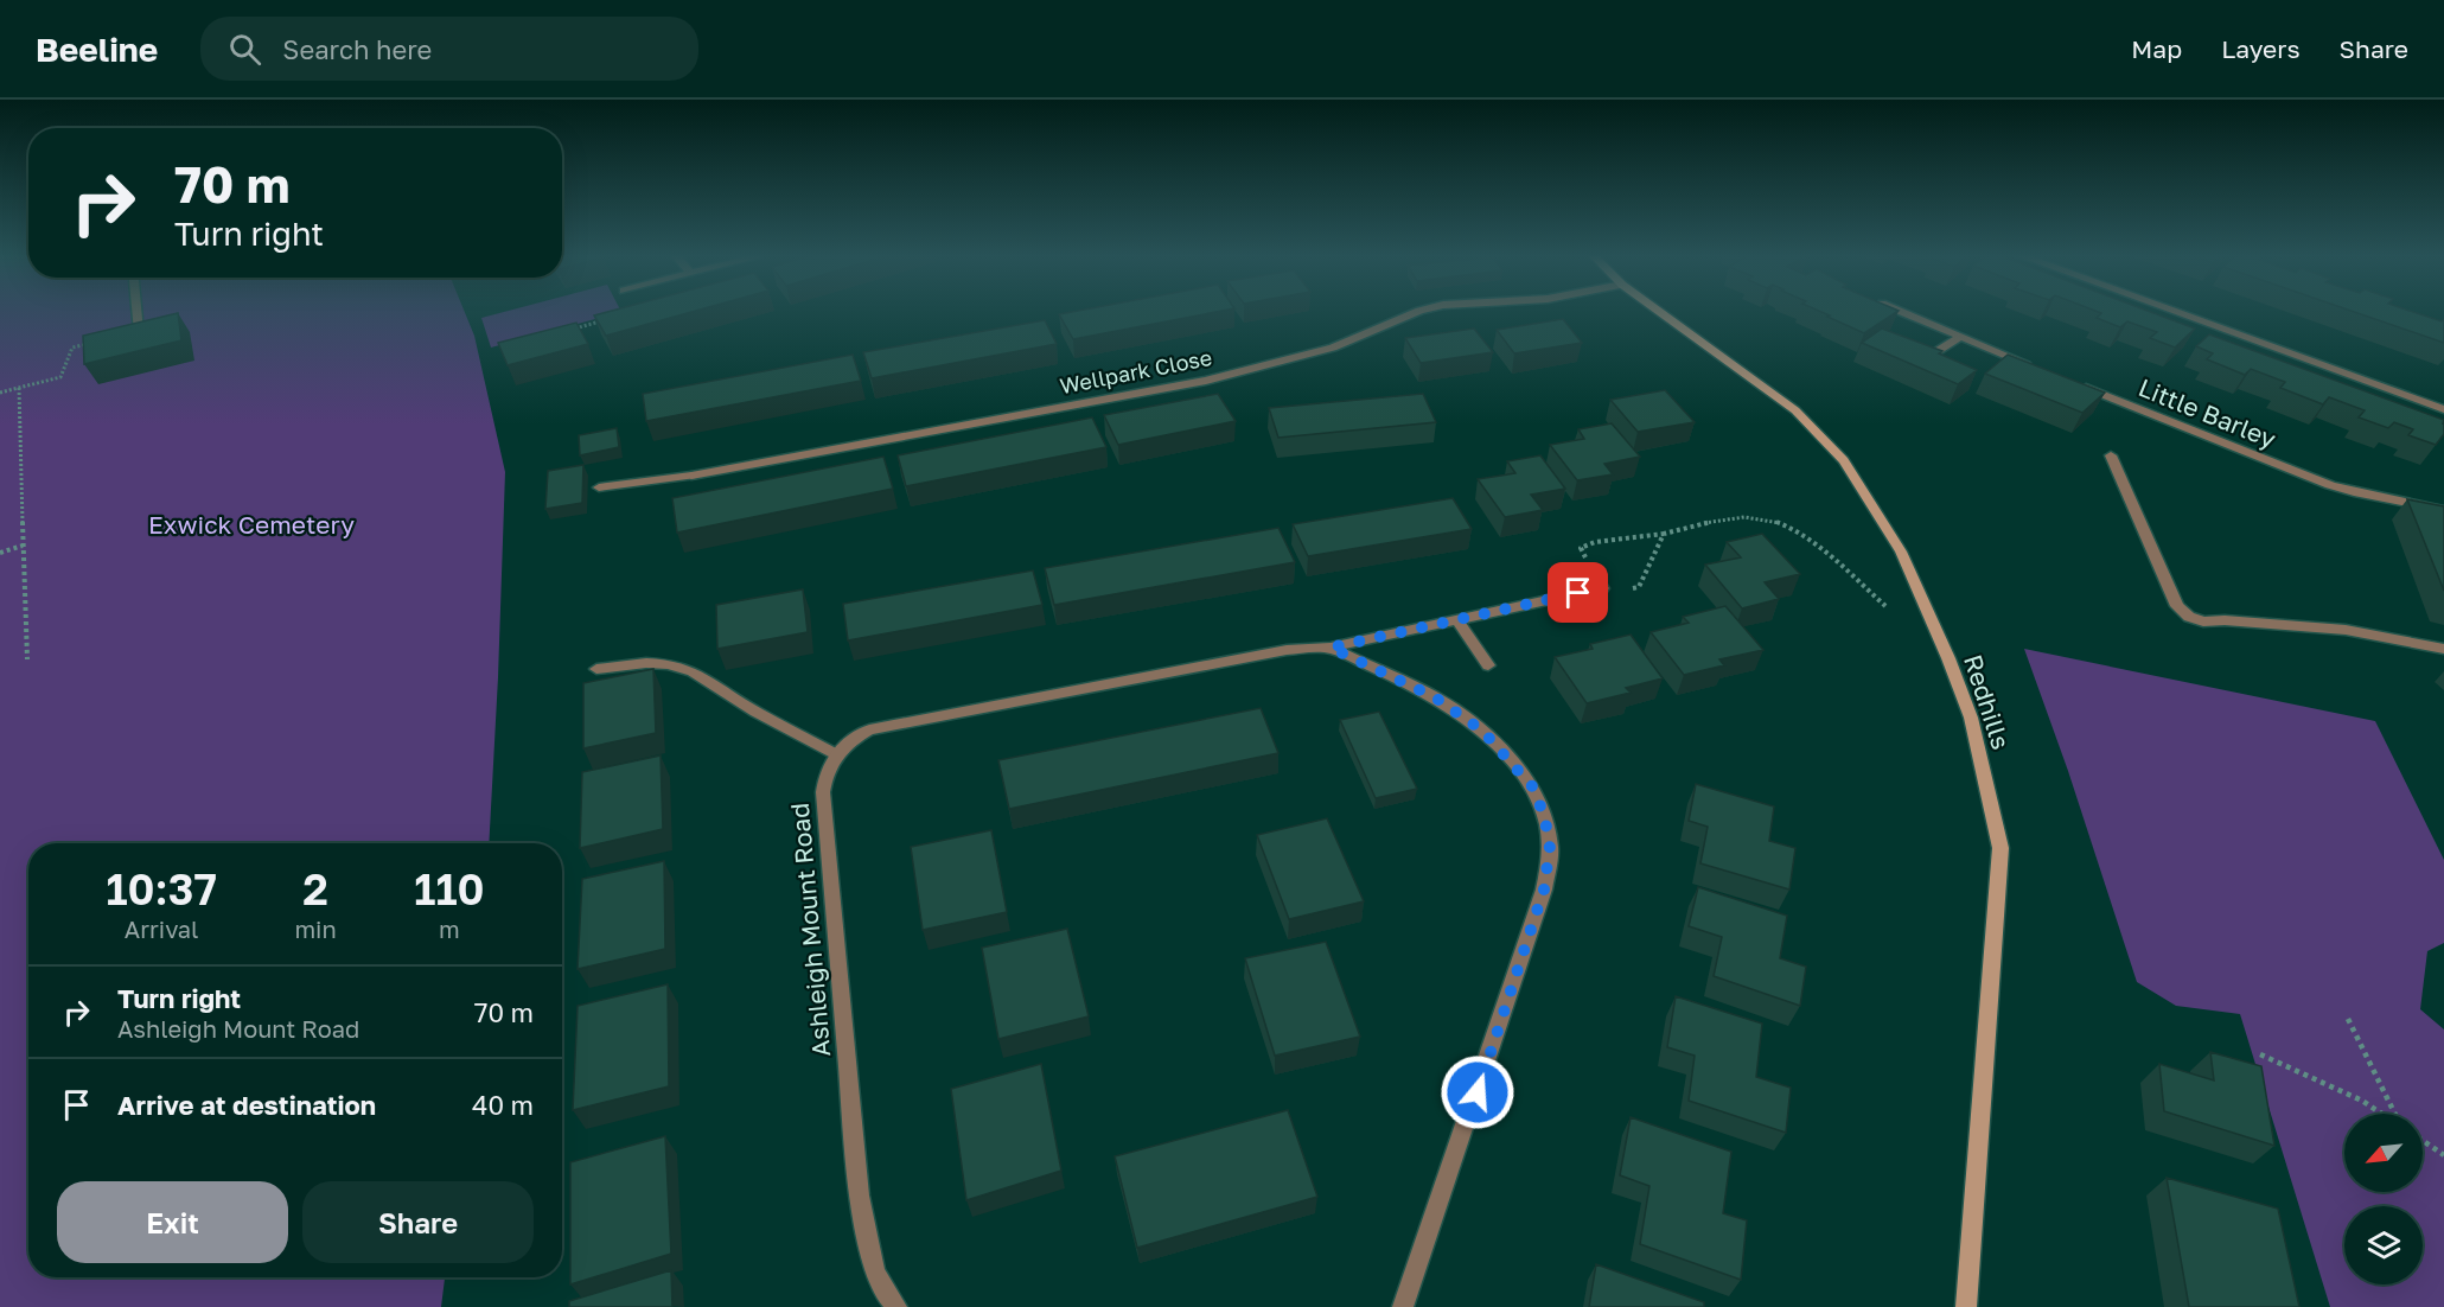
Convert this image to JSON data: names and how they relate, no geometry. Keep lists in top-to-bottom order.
{
  "streets": {
    "street": [
      "Wellpark Close",
      "Little Barley",
      "Redhills",
      "Ashleigh Mount Road"
    ]
  },
  "parks": ["Exwick Cemetery"],
  "north": "bottom left",
  "page": {
    "header": "Beeline",
    "search": "Search here",
    "nav": ["Map", "Layers", "Share"],
    "turn": ["70 m", "Turn right"],
    "eta": [
      "10:37",
      "Arrival",
      "2",
      "min",
      "110",
      "m"
    ],
    "list": [
      {
        "name": "Turn right",
        "note": "Ashleigh Mount Road",
        "value": "70 m"
      },
      {
        "name": "Arrive at destination",
        "value": "40 m"
      }
    ],
    "buttons": ["Exit", "Share"]
  }
}
